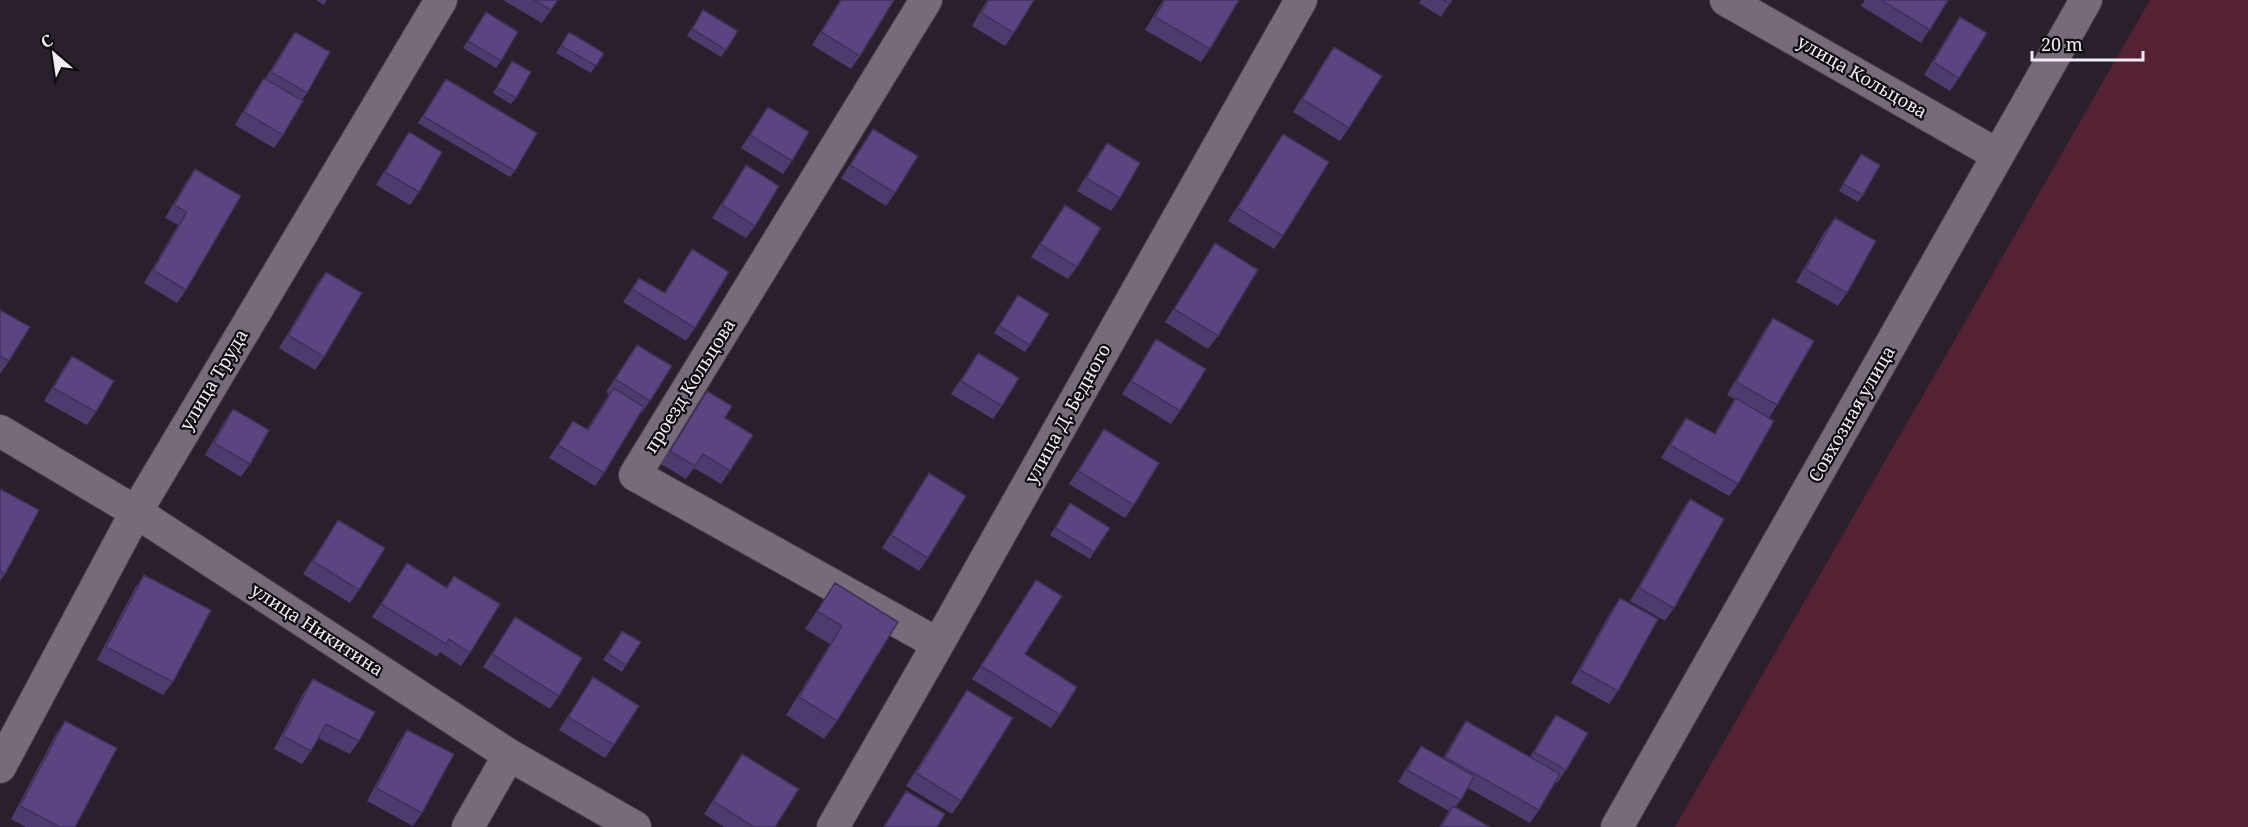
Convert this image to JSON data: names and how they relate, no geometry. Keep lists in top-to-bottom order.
{
  "streets": {
    "street": [
      "улица Кольцова",
      "улица Труда",
      "проезд Кольцова",
      "улица Д. Бедного",
      "Совхозная улица",
      "улица Никитина"
    ]
  },
  "crossings": [
    ["улица Кольцова", "Совхозная улица"],
    ["улица Труда", "улица Никитина"],
    ["проезд Кольцова", "улица Д. Бедного"]
  ],
  "scale_bar": "20 m",
  "north": "top left"
}
